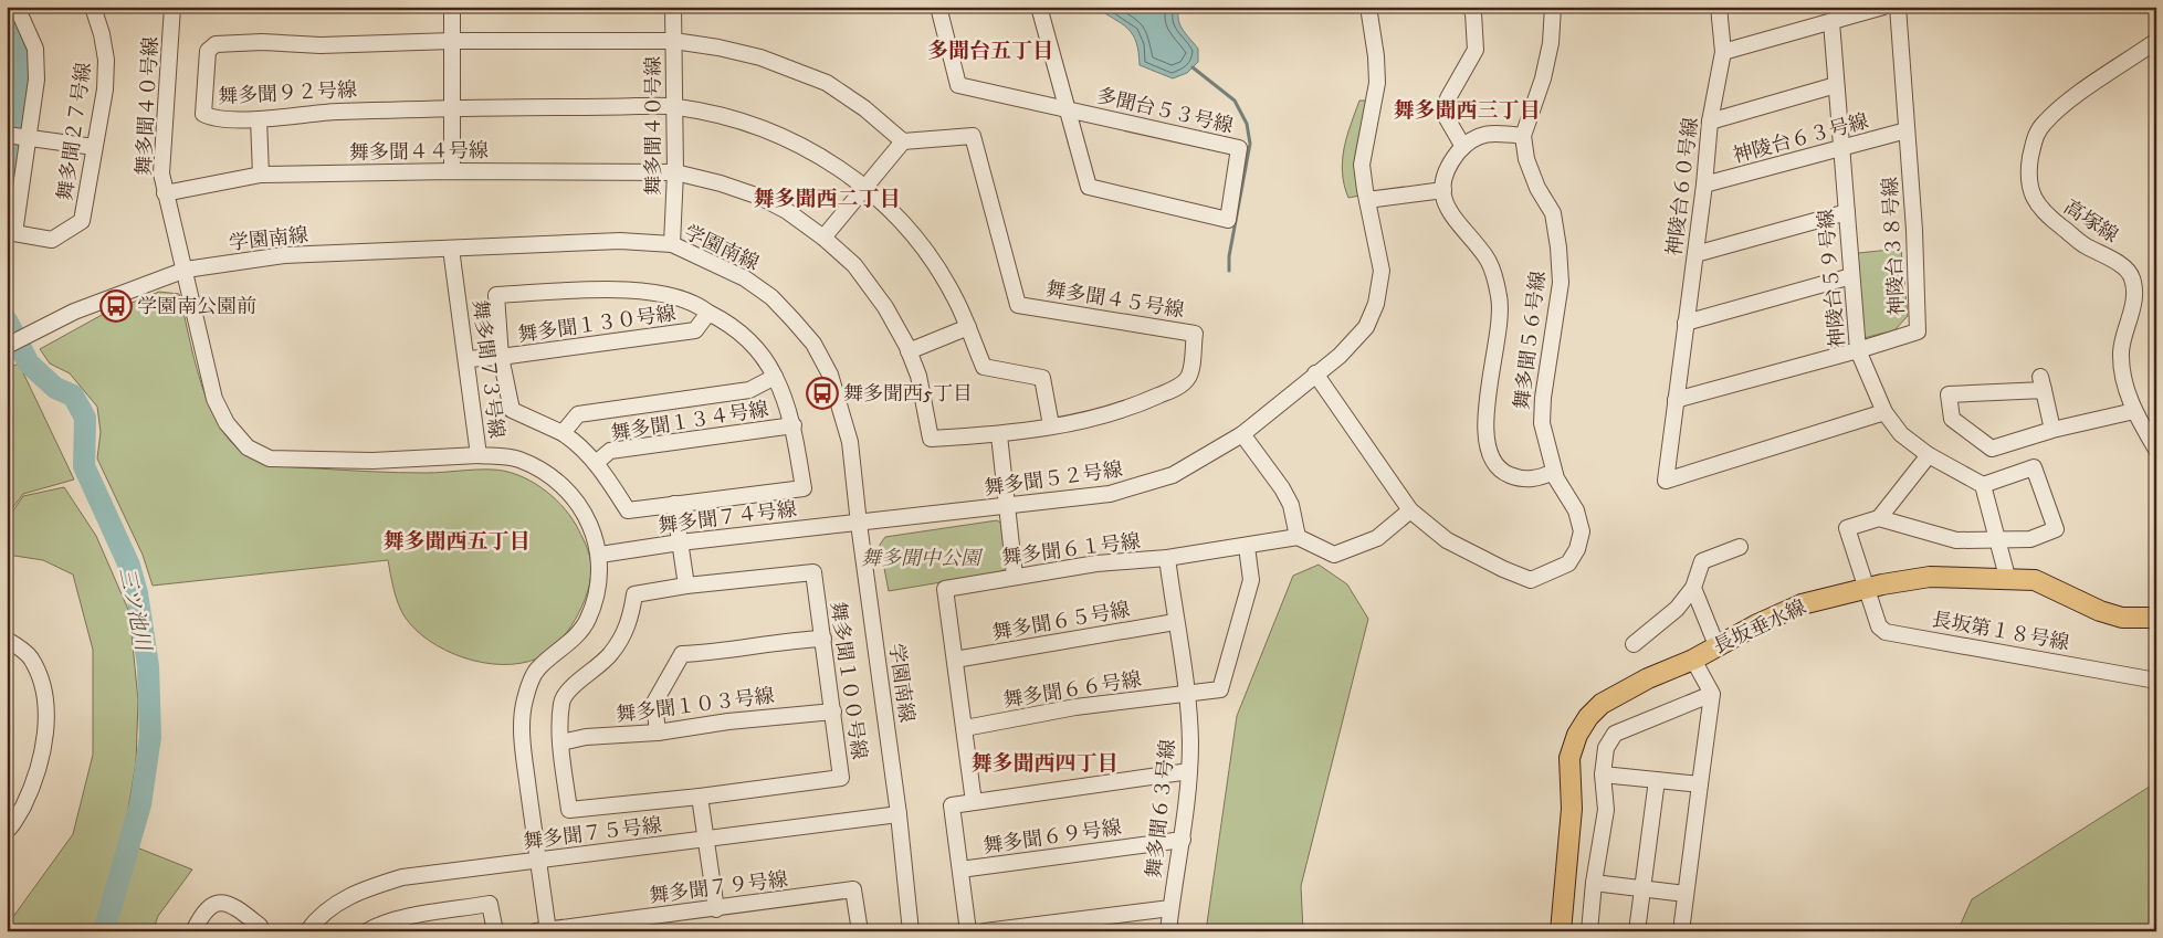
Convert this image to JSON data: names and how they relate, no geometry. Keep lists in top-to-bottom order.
{
  "streets": {
    "main road": ["長坂垂水線"],
    "street": [
      "舞多聞９２号線",
      "舞多聞４０号線",
      "多聞台５３号線",
      "舞多聞２７号線",
      "神陵台６３号線",
      "舞多聞４４号線",
      "神陵台６０号線",
      "高塚線",
      "学園南線",
      "神陵台３８号線",
      "神陵台５９号線",
      "舞多聞４５号線",
      "舞多聞１３０号線",
      "舞多聞５６号線",
      "舞多聞７３号線",
      "舞多聞１３４号線",
      "舞多聞５２号線",
      "舞多聞７４号線",
      "舞多聞６１号線",
      "舞多聞６５号線",
      "長坂第１８号線",
      "舞多聞１００号線",
      "舞多聞６６号線",
      "舞多聞１０３号線",
      "舞多聞６３号線",
      "舞多聞７５号線",
      "舞多聞６９号線",
      "舞多聞７９号線"
    ]
  },
  "crossings": [
    ["舞多聞９２号線", "舞多聞４０号線"],
    ["舞多聞９２号線", "舞多聞４５号線"],
    ["舞多聞４０号線", "舞多聞４４号線"],
    ["舞多聞４０号線", "学園南線"],
    ["舞多聞４０号線", "舞多聞４５号線"],
    ["舞多聞４０号線", "舞多聞７３号線"],
    ["神陵台６３号線", "神陵台６０号線"],
    ["神陵台６３号線", "神陵台３８号線"],
    ["神陵台６３号線", "神陵台５９号線"],
    ["舞多聞４４号線", "舞多聞４５号線"],
    ["神陵台６０号線", "神陵台３８号線"],
    ["学園南線", "舞多聞７３号線"],
    ["学園南線", "舞多聞５２号線"],
    ["学園南線", "舞多聞７４号線"],
    ["学園南線", "舞多聞７５号線"],
    ["神陵台３８号線", "神陵台５９号線"],
    ["舞多聞１３０号線", "舞多聞７３号線"],
    ["舞多聞７３号線", "舞多聞７４号線"],
    ["舞多聞７３号線", "舞多聞７５号線"],
    ["舞多聞７３号線", "舞多聞７９号線"],
    ["舞多聞５２号線", "舞多聞７４号線"],
    ["舞多聞６１号線", "舞多聞６５号線"],
    ["舞多聞６１号線", "舞多聞６６号線"],
    ["舞多聞６１号線", "舞多聞６３号線"],
    ["舞多聞６５号線", "舞多聞６３号線"],
    ["長坂垂水線", "長坂第１８号線"],
    ["舞多聞１００号線", "舞多聞１０３号線"],
    ["舞多聞６６号線", "舞多聞６３号線"],
    ["舞多聞６３号線", "舞多聞６９号線"]
  ],
  "districts": [
    "多聞台五丁目",
    "舞多聞西三丁目",
    "舞多聞西二丁目",
    "舞多聞西五丁目",
    "舞多聞西四丁目"
  ],
  "water": ["三ツ池川"],
  "parks": ["舞多聞中公園"],
  "places": {
    "bus stop": ["学園南公園前", "舞多聞西5丁目"]
  }
}
